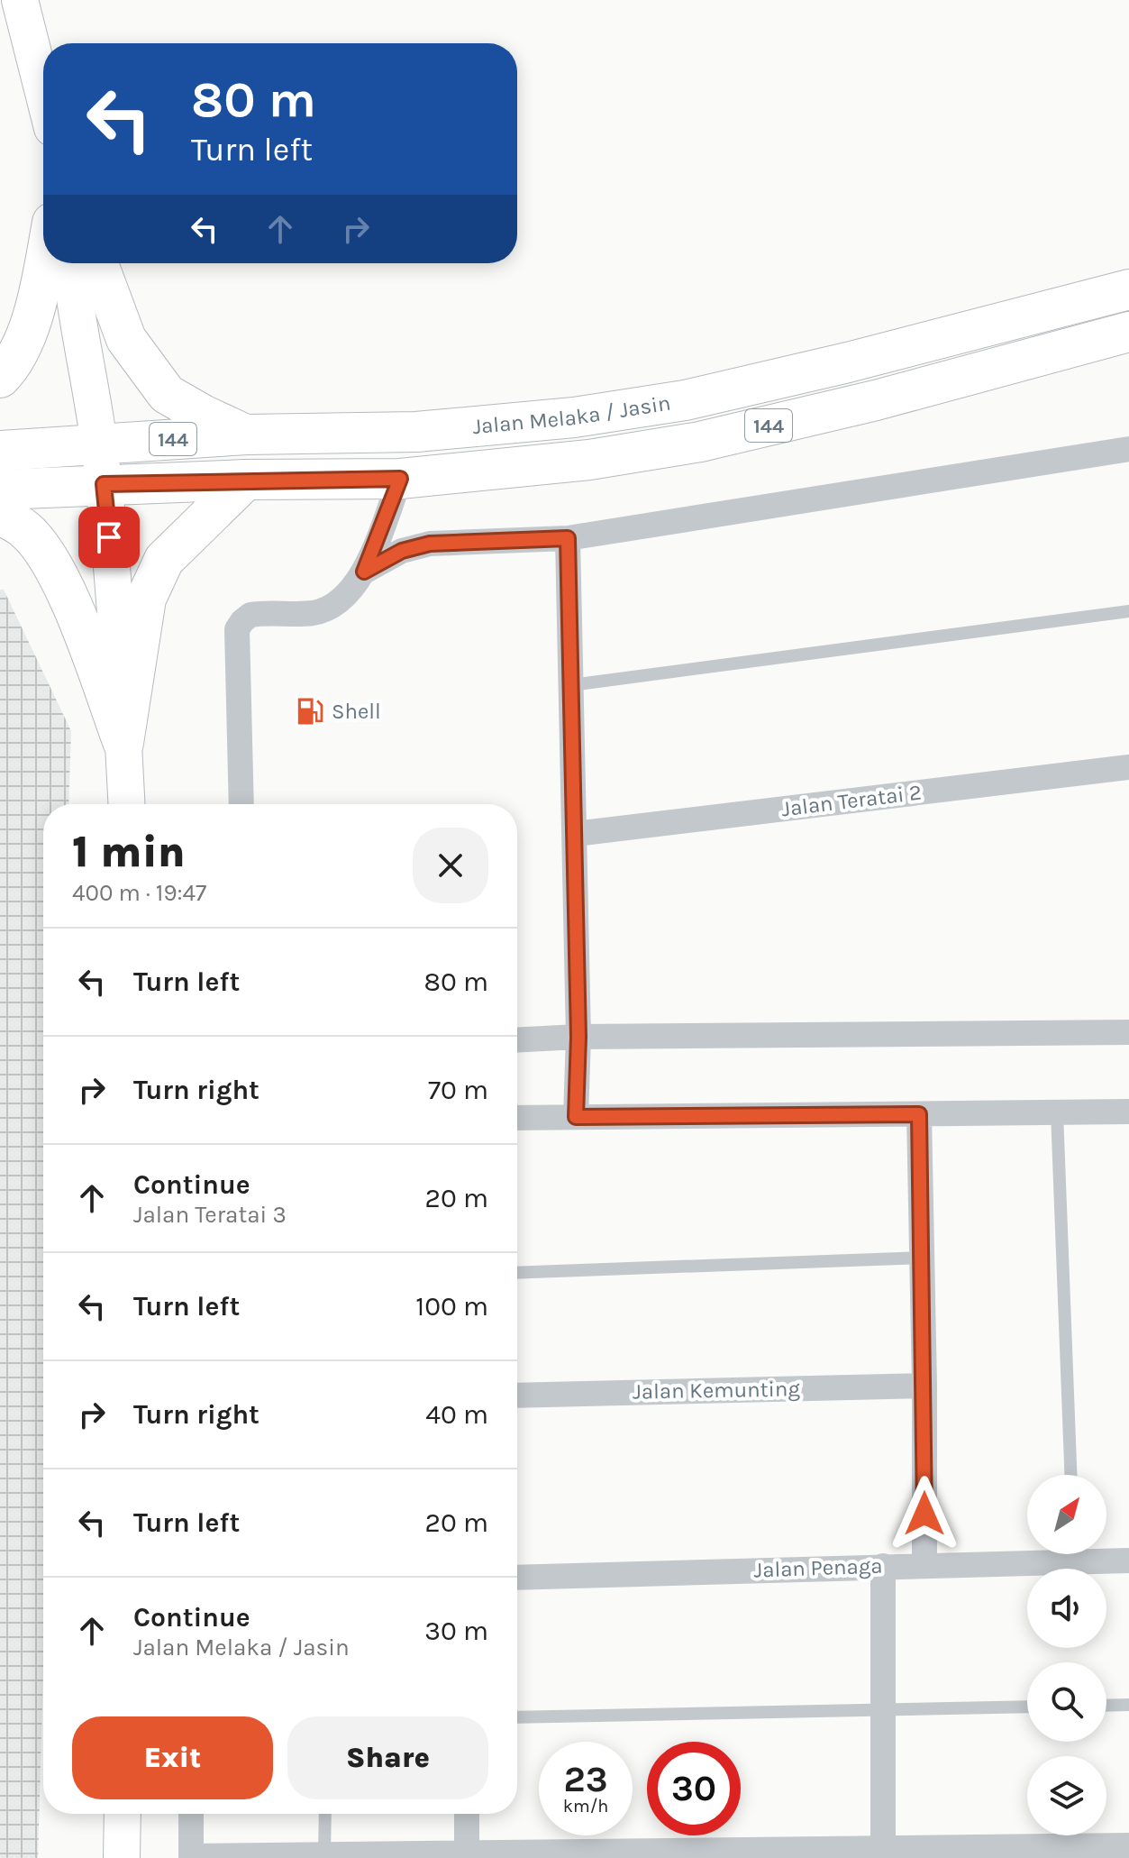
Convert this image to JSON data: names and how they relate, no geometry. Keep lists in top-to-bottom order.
{
  "streets": {
    "main road": ["Jalan Melaka / Jasin", "144"],
    "street": ["Jalan Teratai 2", "Jalan Kemunting", "Jalan Penaga"]
  },
  "crossings": [
    ["Jalan Melaka / Jasin", "144"]
  ],
  "places": {
    "fuel station": ["Shell"]
  },
  "north": "top right",
  "page": {
    "turn": ["80 m", "Turn left"],
    "heading": ["1 min", "400 m · 19:47"],
    "list": [
      {
        "name": "Turn left",
        "value": "80 m"
      },
      {
        "name": "Turn right",
        "value": "70 m"
      },
      {
        "name": "Continue",
        "note": "Jalan Teratai 3",
        "value": "20 m"
      },
      {
        "name": "Turn left",
        "value": "100 m"
      },
      {
        "name": "Turn right",
        "value": "40 m"
      },
      {
        "name": "Turn left",
        "value": "20 m"
      },
      {
        "name": "Continue",
        "note": "Jalan Melaka / Jasin",
        "value": "30 m"
      }
    ],
    "buttons": ["Exit", "Share"],
    "speed": "23 km/h",
    "limit": "30"
  }
}
